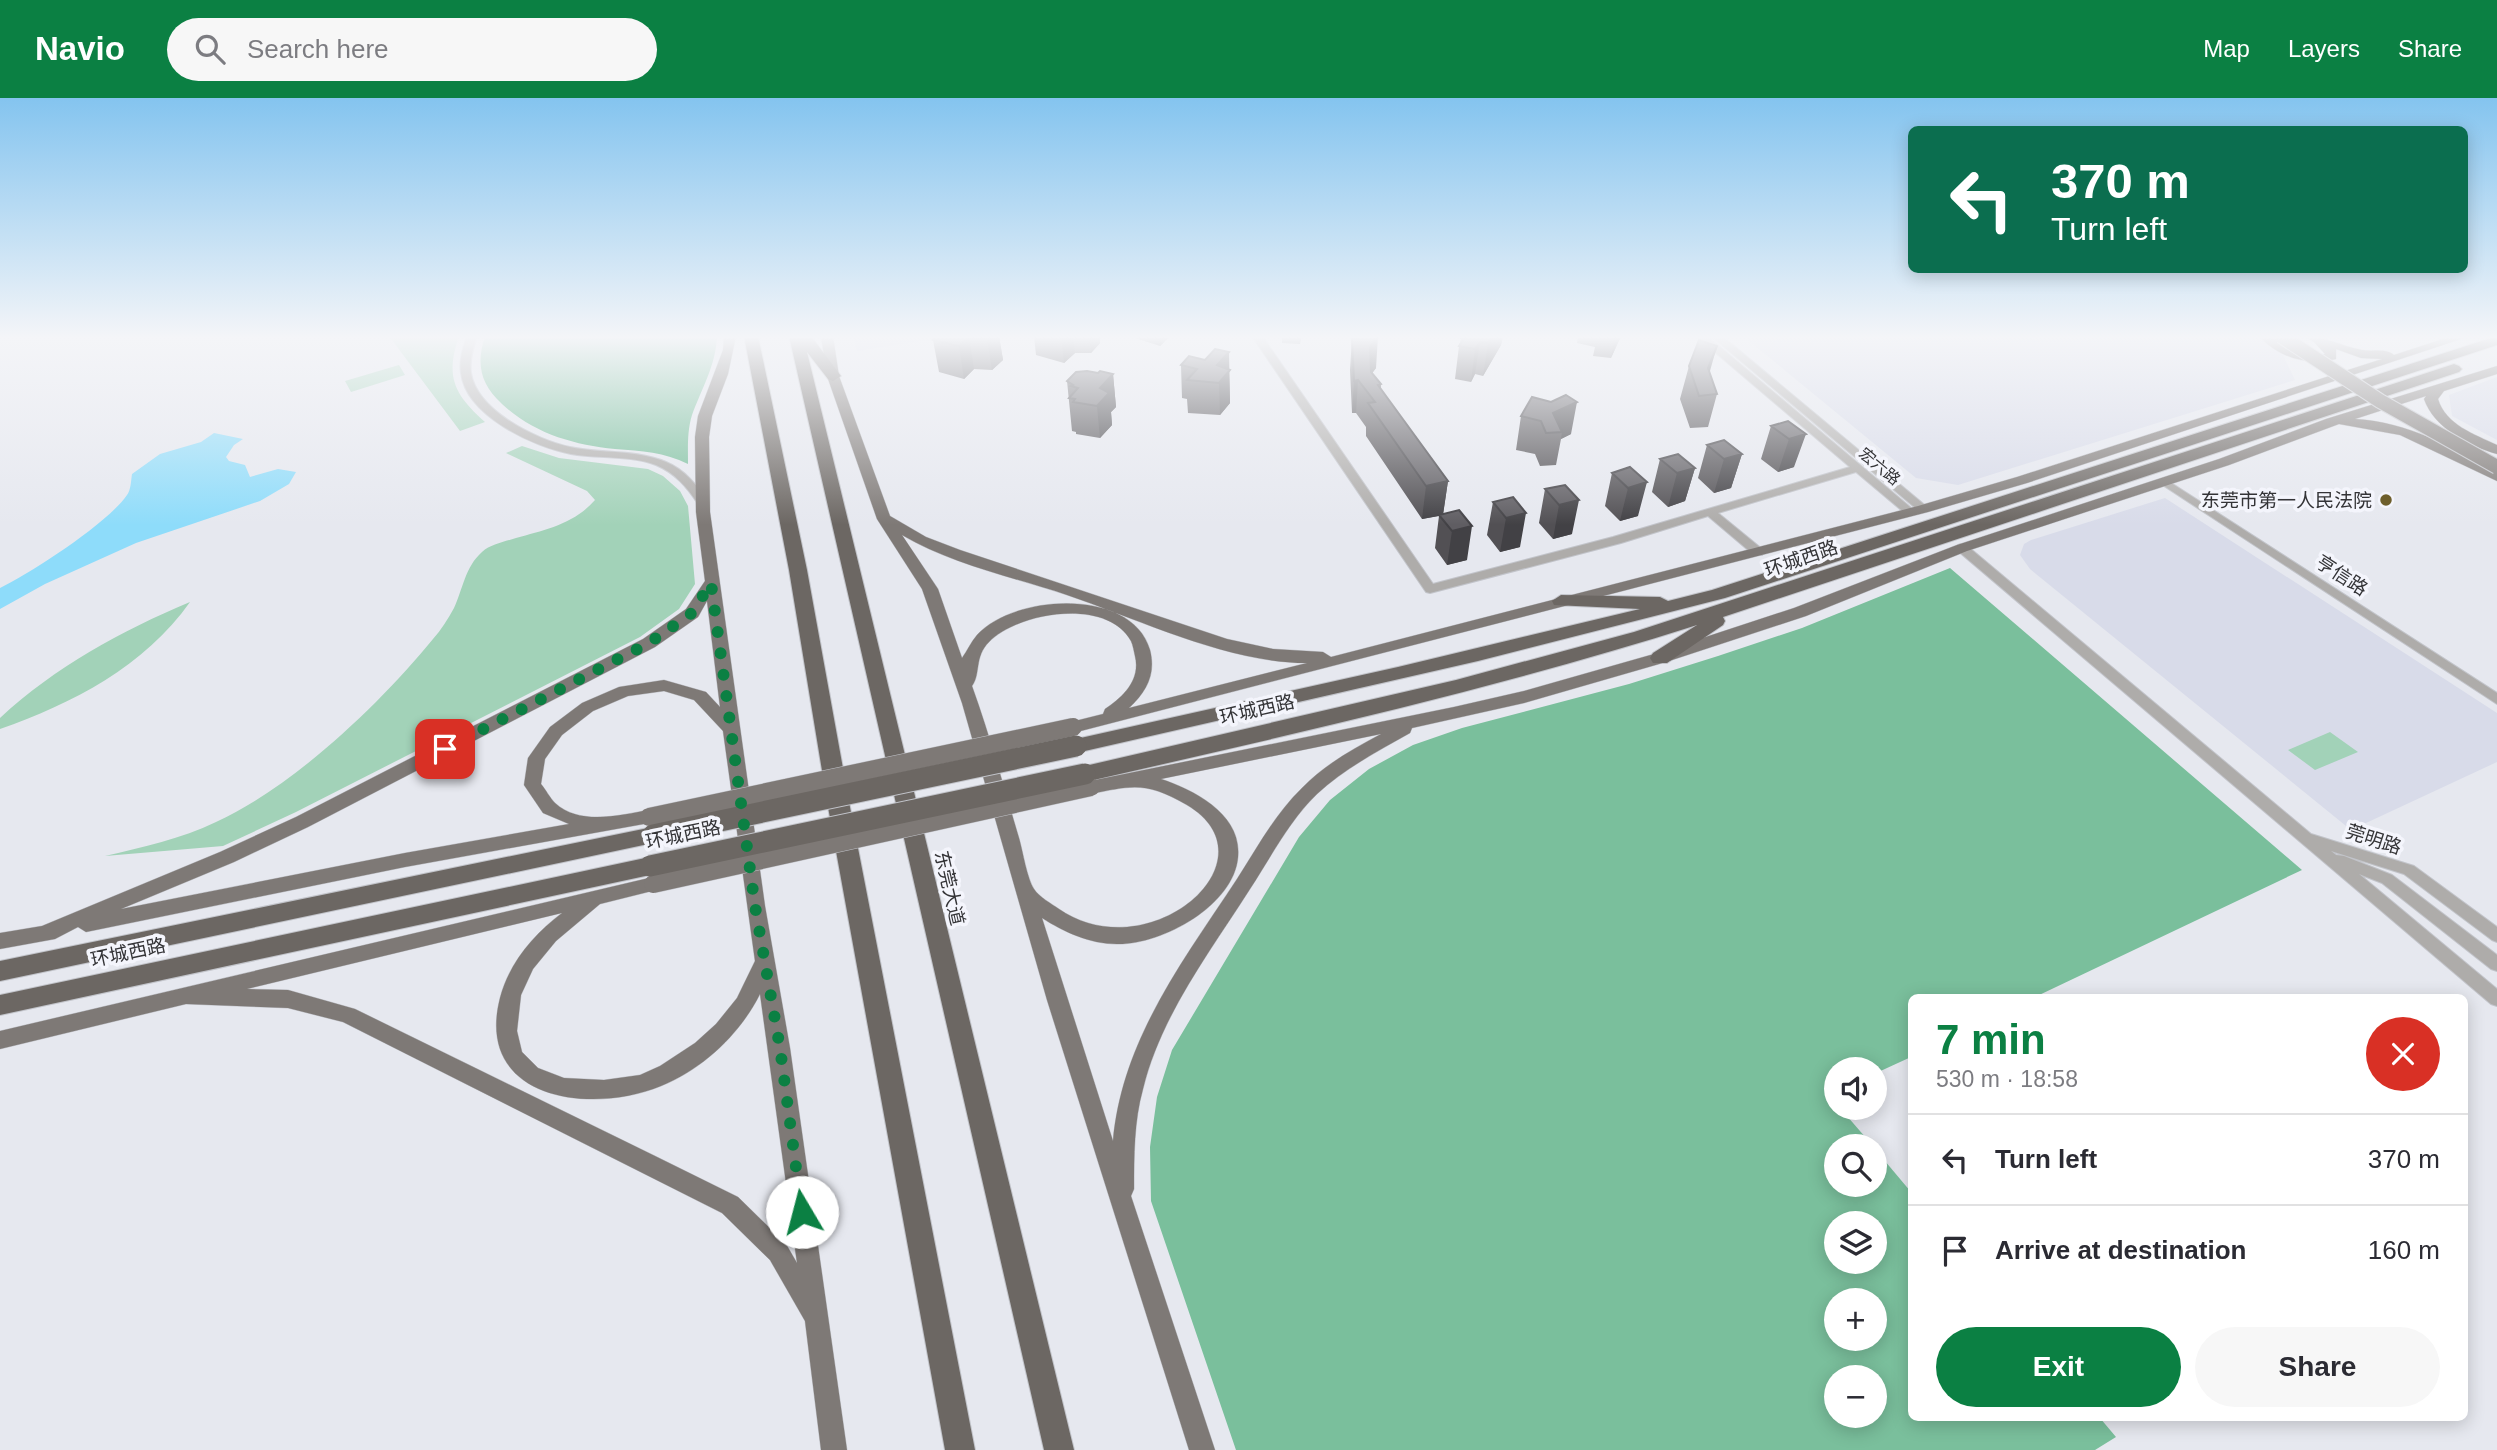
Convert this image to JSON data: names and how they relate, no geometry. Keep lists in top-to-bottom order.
{
  "streets": {
    "highway": ["环城西路", "东莞大道"],
    "street": ["宏六路", "亨信路", "莞明路"]
  },
  "places": ["东莞市第一人民法院"],
  "page": {
    "header": "Navio",
    "search": "Search here",
    "nav": ["Map", "Layers", "Share"],
    "turn": ["370 m", "Turn left"],
    "heading": ["7 min", "530 m · 18:58"],
    "map_buttons": ["+", "−"],
    "list": [
      {
        "name": "Turn left",
        "value": "370 m"
      },
      {
        "name": "Arrive at destination",
        "value": "160 m"
      }
    ],
    "buttons": ["Exit", "Share"]
  }
}
